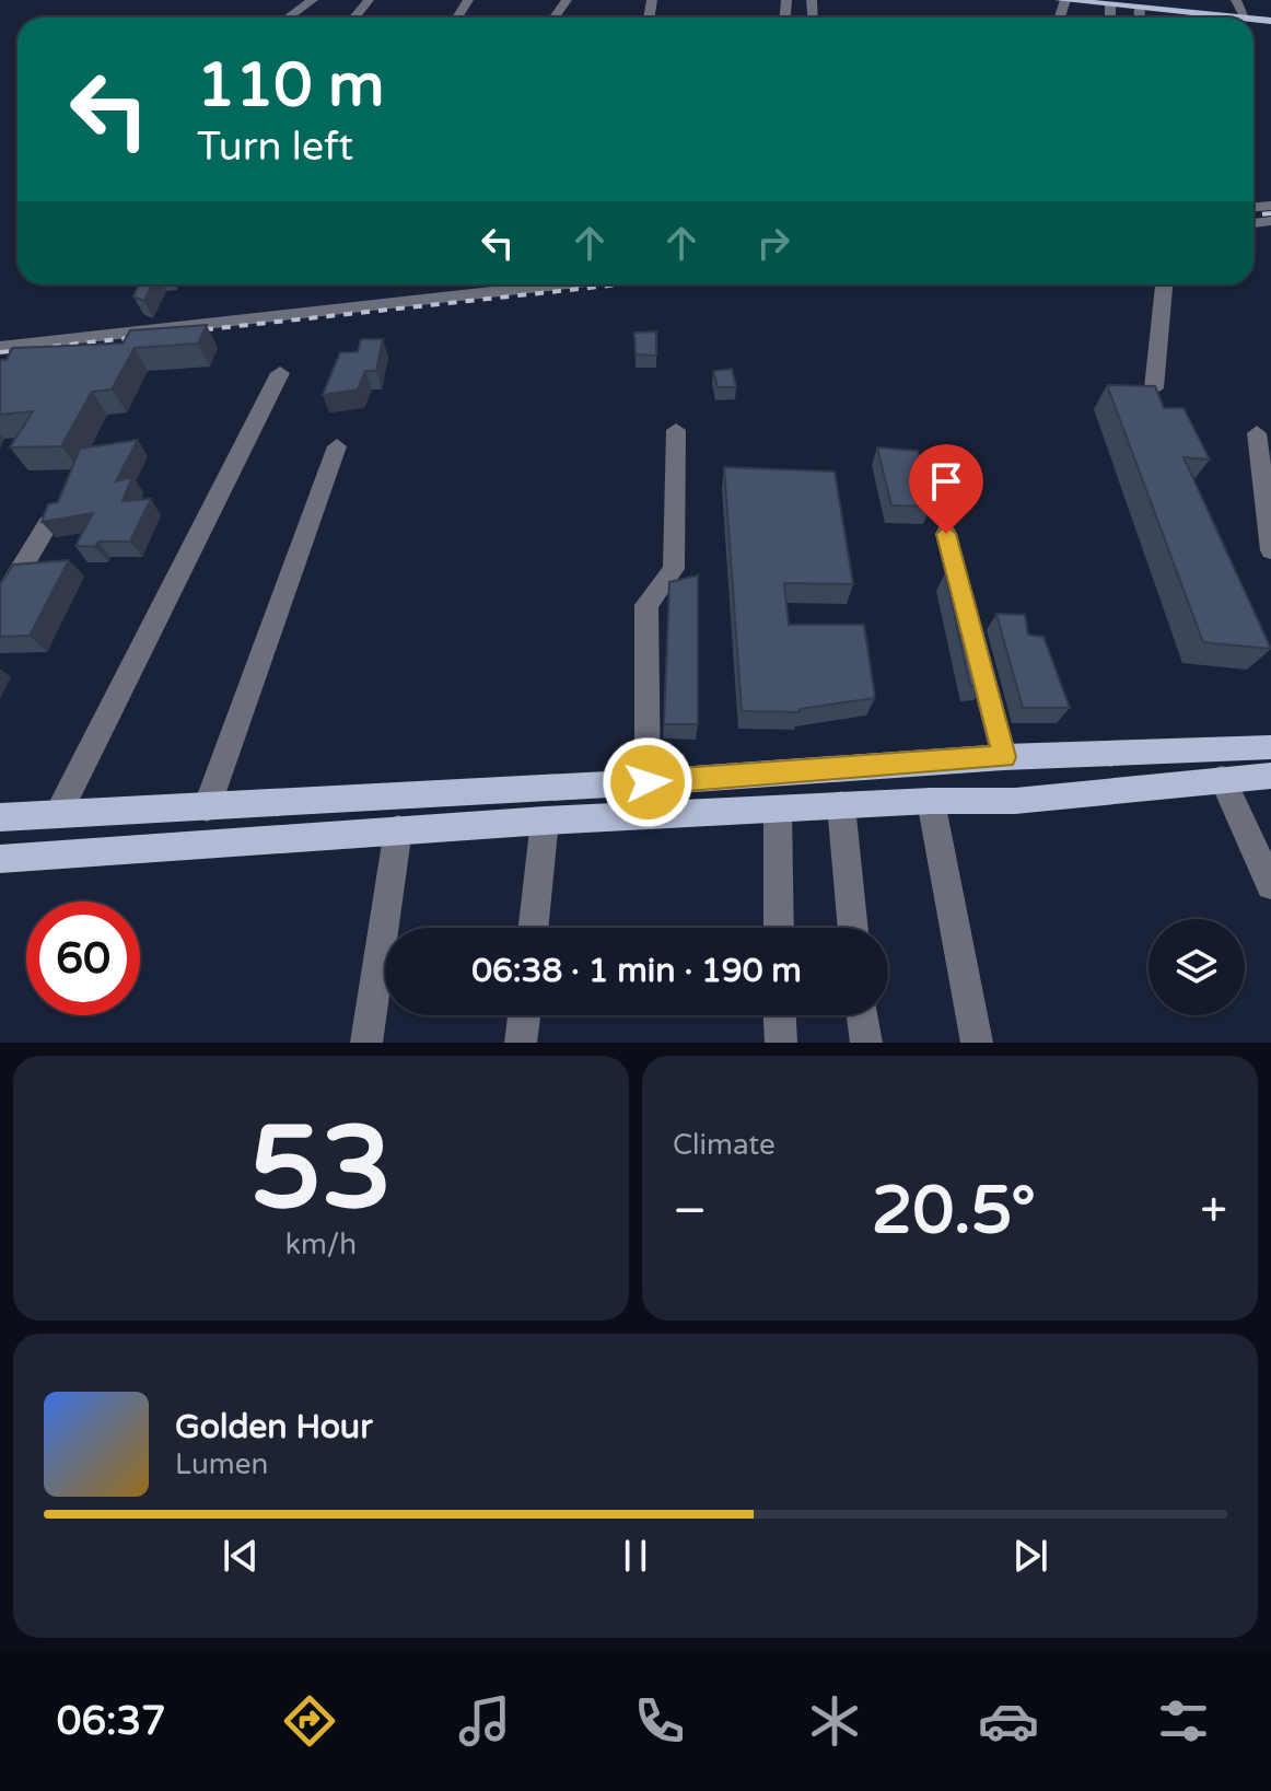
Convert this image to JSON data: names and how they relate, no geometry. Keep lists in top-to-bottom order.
{
  "page": {
    "turn": ["110 m", "Turn left"],
    "limit": "60",
    "trip": "06:38 · 1 min · 190 m",
    "tile": [
      ["53", "km/h"],
      "Climate"
    ],
    "heat": ["−", "20.5°", "+"],
    "song": ["Golden Hour", "Lumen"],
    "tabs": "06:37"
  }
}
